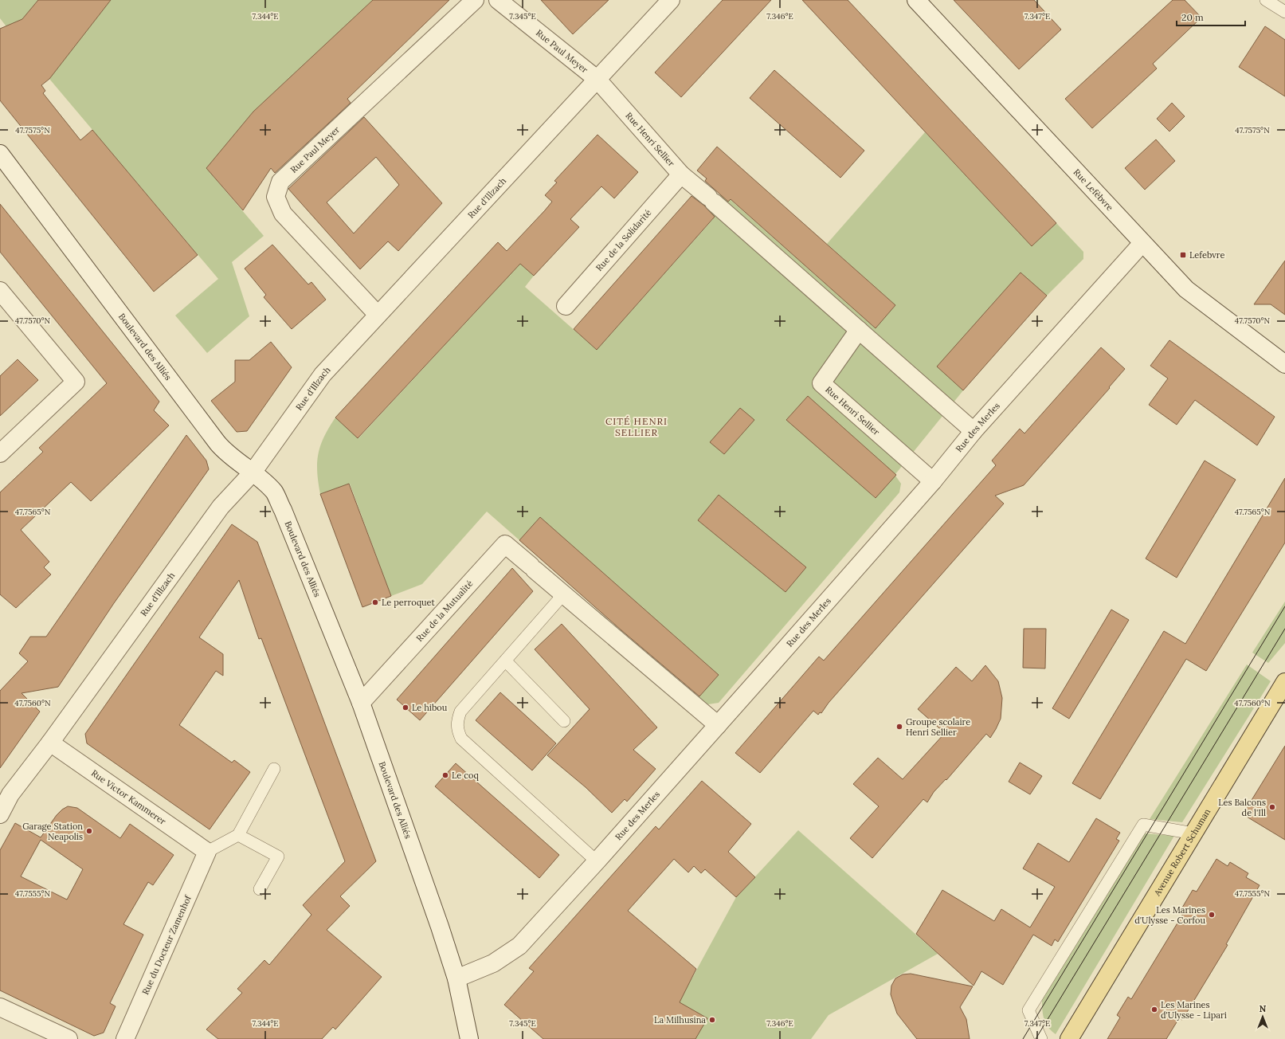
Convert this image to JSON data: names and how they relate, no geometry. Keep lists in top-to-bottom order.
{
  "streets": {
    "main road": ["Avenue Robert Schuman"],
    "street": [
      "Rue Paul Meyer",
      "Rue Henri Sellier",
      "Rue Lefèbvre",
      "Rue d'Illzach",
      "Rue de la Solidarité",
      "Boulevard des Alliés",
      "Rue des Merles",
      "Rue de la Mutualité",
      "Rue Victor Kammerer",
      "Rue du Docteur Zamenhof"
    ]
  },
  "crossings": [
    ["Rue Paul Meyer", "Rue Henri Sellier"],
    ["Rue Paul Meyer", "Rue d'Illzach"],
    ["Rue Henri Sellier", "Rue d'Illzach"],
    ["Rue Henri Sellier", "Rue de la Solidarité"],
    ["Rue Henri Sellier", "Rue des Merles"],
    ["Rue Lefèbvre", "Rue des Merles"],
    ["Rue d'Illzach", "Boulevard des Alliés"],
    ["Rue d'Illzach", "Rue Victor Kammerer"],
    ["Boulevard des Alliés", "Rue des Merles"],
    ["Boulevard des Alliés", "Rue de la Mutualité"],
    ["Rue des Merles", "Rue de la Mutualité"],
    ["Rue Victor Kammerer", "Rue du Docteur Zamenhof"]
  ],
  "districts": ["CITÉ HENRI SELLIER"],
  "places": {
    "transit": ["Lefebvre"],
    "other": [
      "Le perroquet",
      "Le hibou",
      "Groupe scolaire Henri Sellier",
      "Le coq",
      "Les Balcons de l'Ill",
      "Garage Station Neapolis",
      "Les Marines d'Ulysse - Corfou",
      "Les Marines d'Ulysse - Lipari",
      "La Milhusina"
    ]
  },
  "scale_bar": "20 m",
  "north": "top",
  "coordinates": [
    "7.344°E",
    "7.345°E",
    "7.346°E",
    "7.347°E",
    "47.7575°N",
    "47.7570°N",
    "47.7565°N",
    "47.7560°N",
    "47.7555°N"
  ]
}
